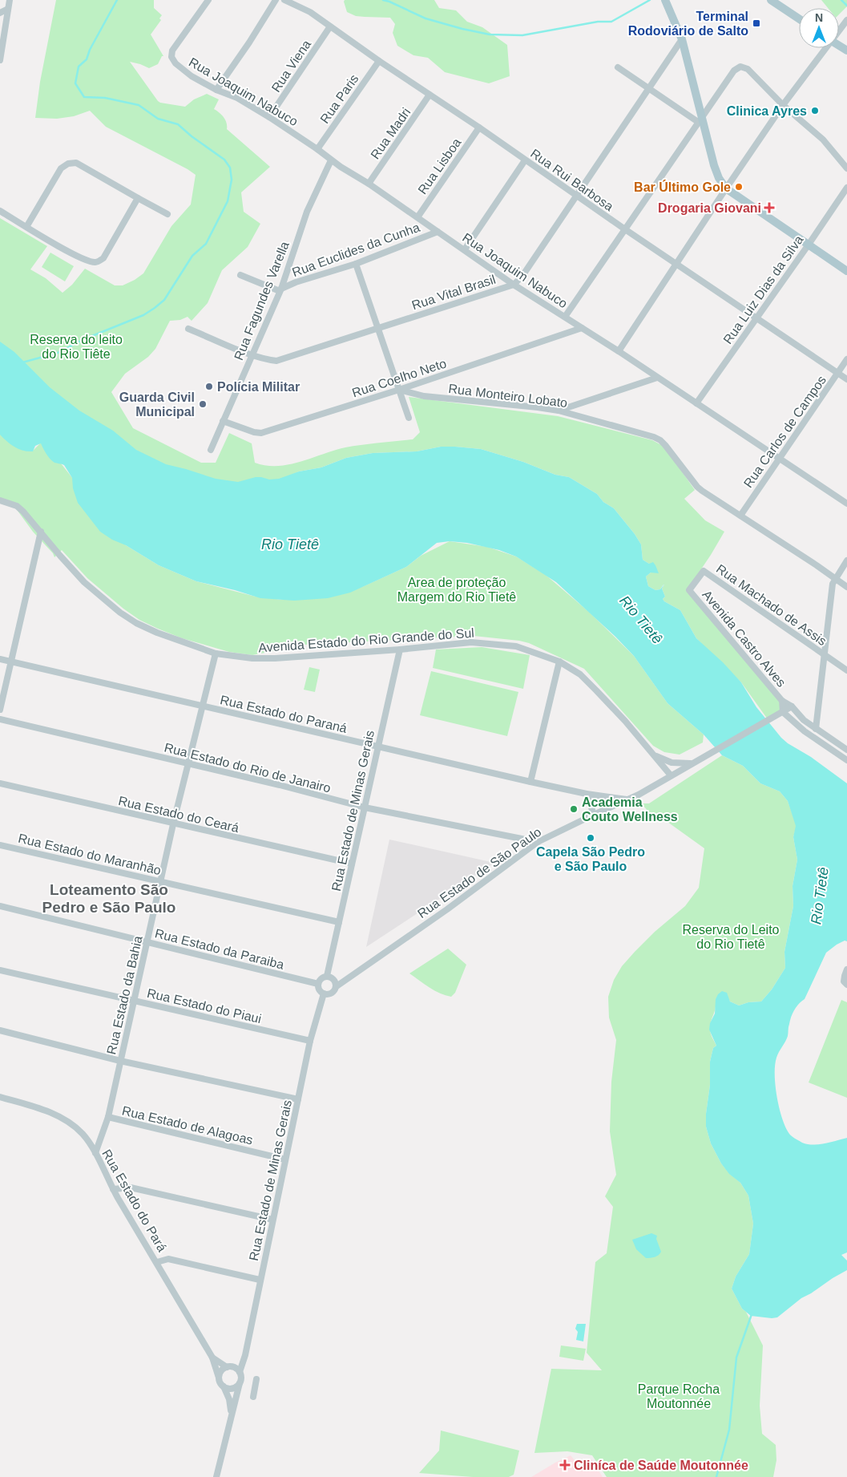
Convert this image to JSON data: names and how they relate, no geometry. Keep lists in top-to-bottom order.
{
  "streets": {
    "street": [
      "Rua Viena",
      "Rua Joaquim Nabuco",
      "Rua Paris",
      "Rua Madri",
      "Rua Lisboa",
      "Rua Rui Barbosa",
      "Rua Euclides da Cunha",
      "Rua Luiz Dias da Silva",
      "Rua Vital Brasil",
      "Rua Fagundes Varella",
      "Rua Coelho Neto",
      "Rua Monteiro Lobato",
      "Rua Carlos de Campos",
      "Rua Machado de Assis",
      "Avenida Castro Alves",
      "Avenida Estado do Rio Grande do Sul",
      "Rua Estado do Paraná",
      "Rua Estado do Rio de Janairo",
      "Rua Estado de Minas Gerais",
      "Rua Estado do Ceará",
      "Rua Estado do Maranhão",
      "Rua Estado de São Paulo",
      "Rua Estado da Paraiba",
      "Rua Estado da Bahia",
      "Rua Estado do Piaui",
      "Rua Estado de Alagoas",
      "Rua Estado do Pará"
    ]
  },
  "crossings": [
    ["Rua Viena", "Rua Joaquim Nabuco"],
    ["Rua Viena", "Rua Rui Barbosa"],
    ["Rua Joaquim Nabuco", "Rua Paris"],
    ["Rua Joaquim Nabuco", "Rua Madri"],
    ["Rua Joaquim Nabuco", "Rua Lisboa"],
    ["Rua Joaquim Nabuco", "Rua Euclides da Cunha"],
    ["Rua Joaquim Nabuco", "Rua Luiz Dias da Silva"],
    ["Rua Joaquim Nabuco", "Rua Vital Brasil"],
    ["Rua Joaquim Nabuco", "Rua Fagundes Varella"],
    ["Rua Joaquim Nabuco", "Rua Coelho Neto"],
    ["Rua Joaquim Nabuco", "Rua Carlos de Campos"],
    ["Rua Paris", "Rua Rui Barbosa"],
    ["Rua Madri", "Rua Rui Barbosa"],
    ["Rua Lisboa", "Rua Rui Barbosa"],
    ["Rua Rui Barbosa", "Rua Luiz Dias da Silva"],
    ["Rua Rui Barbosa", "Rua Vital Brasil"],
    ["Rua Rui Barbosa", "Rua Carlos de Campos"],
    ["Rua Euclides da Cunha", "Rua Fagundes Varella"],
    ["Rua Vital Brasil", "Rua Fagundes Varella"],
    ["Rua Fagundes Varella", "Rua Coelho Neto"],
    ["Rua Coelho Neto", "Rua Monteiro Lobato"],
    ["Rua Monteiro Lobato", "Rua Carlos de Campos"],
    ["Rua Machado de Assis", "Avenida Castro Alves"],
    ["Avenida Castro Alves", "Rua Estado de São Paulo"],
    ["Avenida Estado do Rio Grande do Sul", "Rua Estado de Minas Gerais"],
    ["Avenida Estado do Rio Grande do Sul", "Rua Estado de São Paulo"],
    ["Avenida Estado do Rio Grande do Sul", "Rua Estado da Bahia"],
    ["Rua Estado do Paraná", "Rua Estado de Minas Gerais"],
    ["Rua Estado do Paraná", "Rua Estado de São Paulo"],
    ["Rua Estado do Paraná", "Rua Estado da Bahia"],
    ["Rua Estado do Rio de Janairo", "Rua Estado de Minas Gerais"],
    ["Rua Estado do Rio de Janairo", "Rua Estado de São Paulo"],
    ["Rua Estado do Rio de Janairo", "Rua Estado da Bahia"],
    ["Rua Estado de Minas Gerais", "Rua Estado do Ceará"],
    ["Rua Estado de Minas Gerais", "Rua Estado do Maranhão"],
    ["Rua Estado de Minas Gerais", "Rua Estado de São Paulo"],
    ["Rua Estado de Minas Gerais", "Rua Estado da Paraiba"],
    ["Rua Estado de Minas Gerais", "Rua Estado do Piaui"],
    ["Rua Estado de Minas Gerais", "Rua Estado de Alagoas"],
    ["Rua Estado do Ceará", "Rua Estado da Bahia"],
    ["Rua Estado do Maranhão", "Rua Estado da Bahia"],
    ["Rua Estado de São Paulo", "Rua Estado da Paraiba"],
    ["Rua Estado da Paraiba", "Rua Estado da Bahia"],
    ["Rua Estado da Bahia", "Rua Estado do Piaui"],
    ["Rua Estado da Bahia", "Rua Estado de Alagoas"],
    ["Rua Estado da Bahia", "Rua Estado do Pará"]
  ],
  "districts": ["Loteamento São Pedro e São Paulo"],
  "water": ["Rio Tietê"],
  "parks": [
    "Reserva do leito do Rio Tiête",
    "Area de proteção Margem do Rio Tietê",
    "Reserva do Leito do Rio Tietê",
    "Parque Rocha Moutonnée"
  ],
  "places": {
    "transit": ["Terminal Rodoviário de Salto"],
    "other": [
      "Clinica Ayres",
      "Bar Último Gole",
      "Polícia Militar",
      "Guarda Civil Municipal",
      "Academia Couto Wellness",
      "Capela São Pedro e São Paulo"
    ],
    "health": ["Drogaria Giovani", "Cliníca de Saúde Moutonnée"]
  },
  "north": "top"
}
